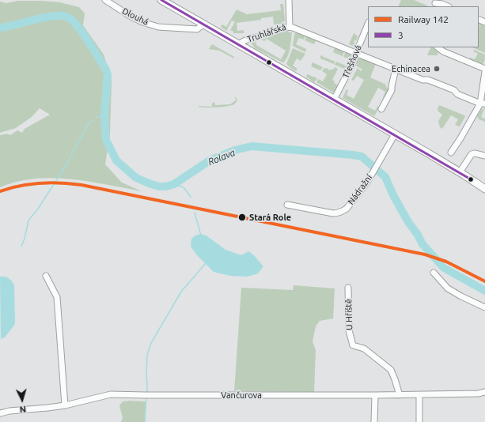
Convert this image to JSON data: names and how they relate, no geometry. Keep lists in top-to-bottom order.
{
  "streets": {
    "street": [
      "Dlouhá",
      "Truhlářská",
      "Třešňová",
      "Nádražní",
      "U Hřiště",
      "Vančurova"
    ]
  },
  "crossings": [
    ["U Hřiště", "Vančurova"]
  ],
  "water": ["Rolava"],
  "places": ["Echinacea", "Stará Role"],
  "lines": ["transit line 3", "rail line 142"],
  "legend": ["Railway 142", "3"],
  "north": "bottom"
}
